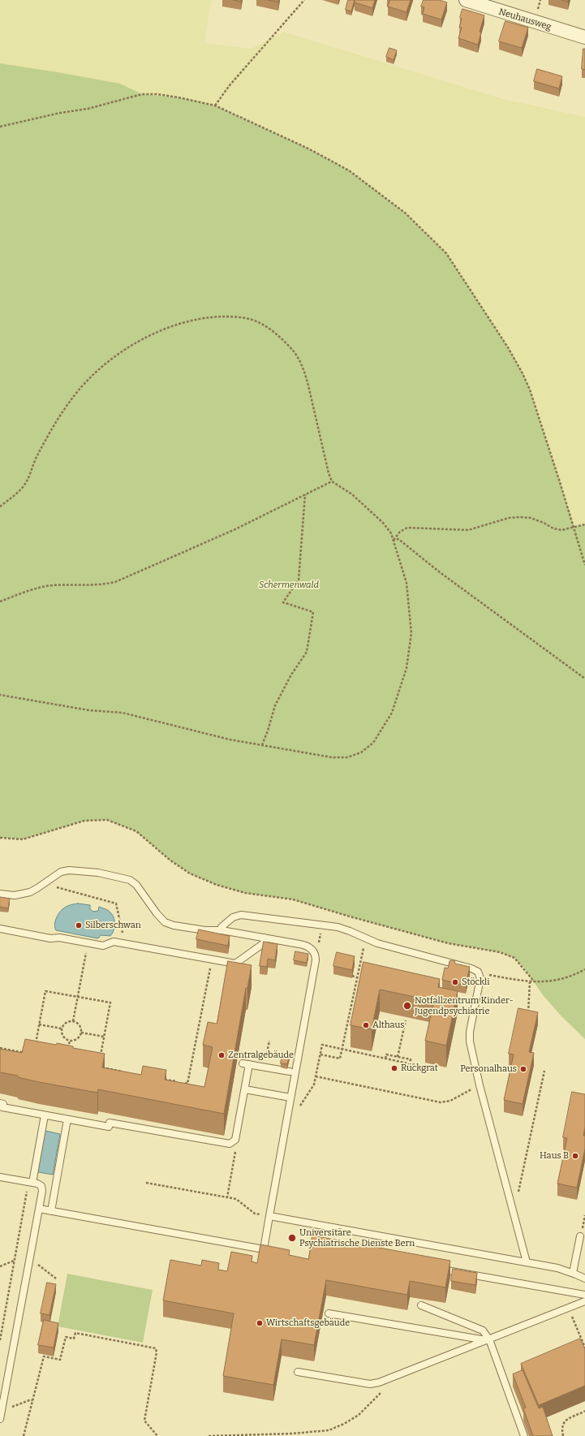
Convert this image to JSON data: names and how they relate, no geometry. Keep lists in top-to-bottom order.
{
  "streets": {
    "street": ["Neuhausweg"]
  },
  "parks": ["Schermenwald"],
  "places": [
    "Silberschwan",
    "Stöckli",
    "Notfallzentrum Kinder- Jugendpsychiatrie",
    "Althaus",
    "Zentralgebäude",
    "Rückgrat",
    "Personalhaus",
    "Haus B",
    "Universitäre Psychiatrische Dienste Bern",
    "Wirtschaftsgebäude"
  ]
}
